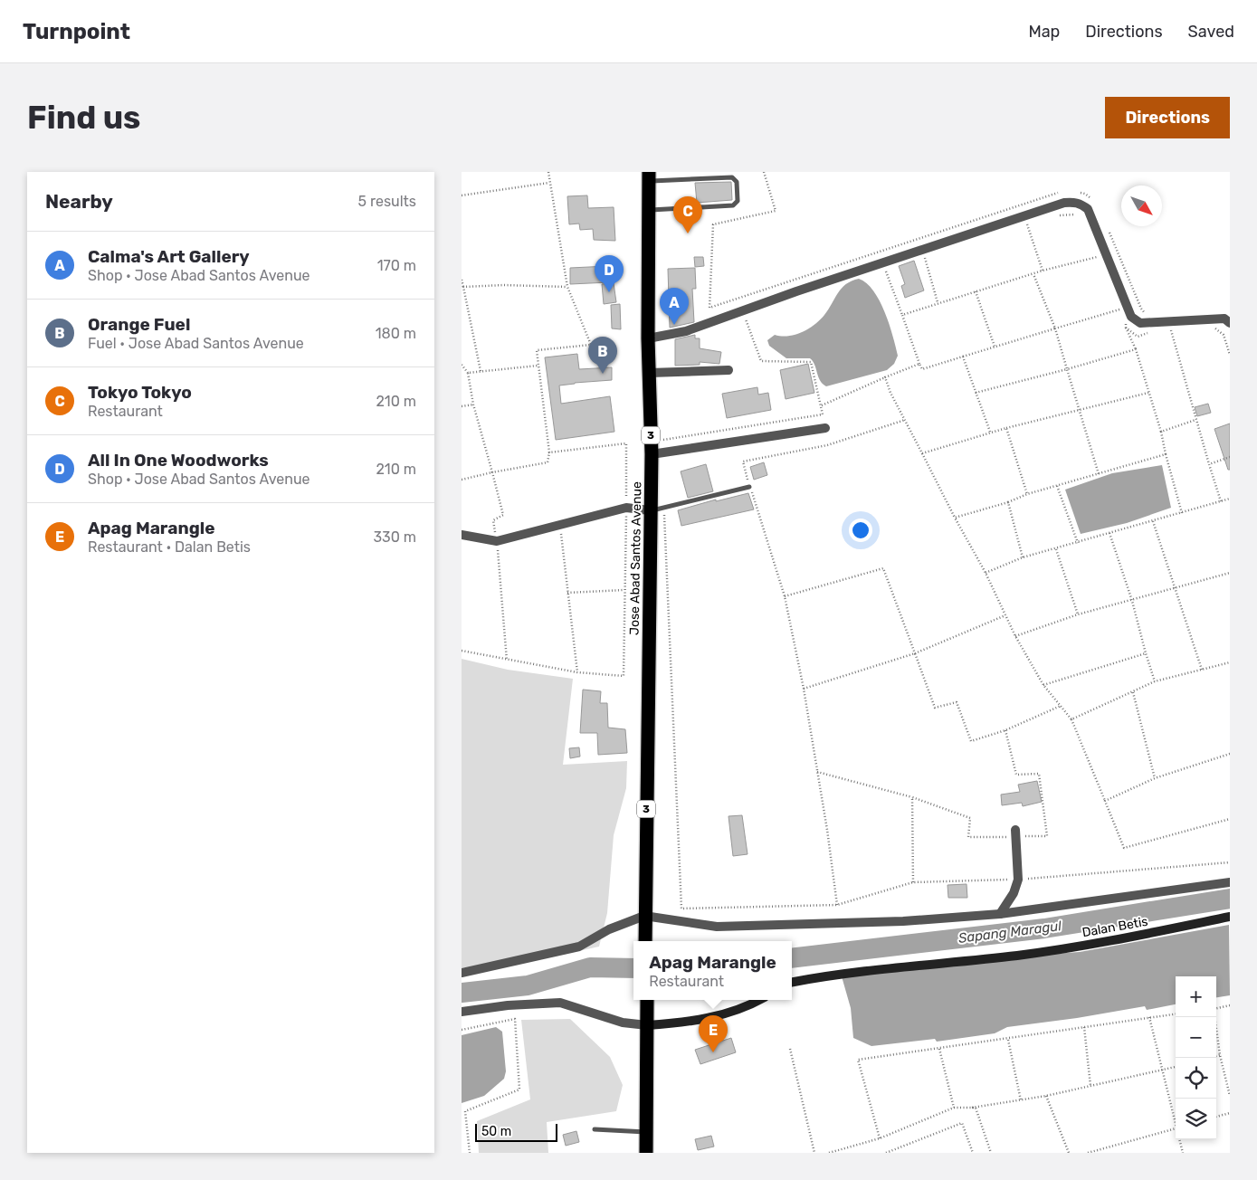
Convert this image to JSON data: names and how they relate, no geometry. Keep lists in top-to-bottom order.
{
  "streets": {
    "highway": ["3", "Jose Abad Santos Avenue"],
    "street": ["Dalan Betis"]
  },
  "water": ["Sapang Maragul"],
  "scale_bar": "50 m",
  "north": "bottom right",
  "page": {
    "header": "Turnpoint",
    "nav": ["Map", "Directions", "Saved"],
    "buttons": "Directions",
    "title": "Find us",
    "heading": ["Nearby", "5 results"],
    "pins": [
      "C",
      "D",
      "A",
      "B",
      "E"
    ],
    "list": [
      {
        "mark": "A",
        "name": "Calma's Art Gallery",
        "note": "Shop · Jose Abad Santos Avenue",
        "value": "170 m"
      },
      {
        "mark": "B",
        "name": "Orange Fuel",
        "note": "Fuel · Jose Abad Santos Avenue",
        "value": "180 m"
      },
      {
        "mark": "C",
        "name": "Tokyo Tokyo",
        "note": "Restaurant",
        "value": "210 m"
      },
      {
        "mark": "D",
        "name": "All In One Woodworks",
        "note": "Shop · Jose Abad Santos Avenue",
        "value": "210 m"
      },
      {
        "mark": "E",
        "name": "Apag Marangle",
        "note": "Restaurant · Dalan Betis",
        "value": "330 m"
      }
    ],
    "popup": ["Apag Marangle", "Restaurant"],
    "map_buttons": ["+", "−"],
    "scale": "50 m"
  }
}
